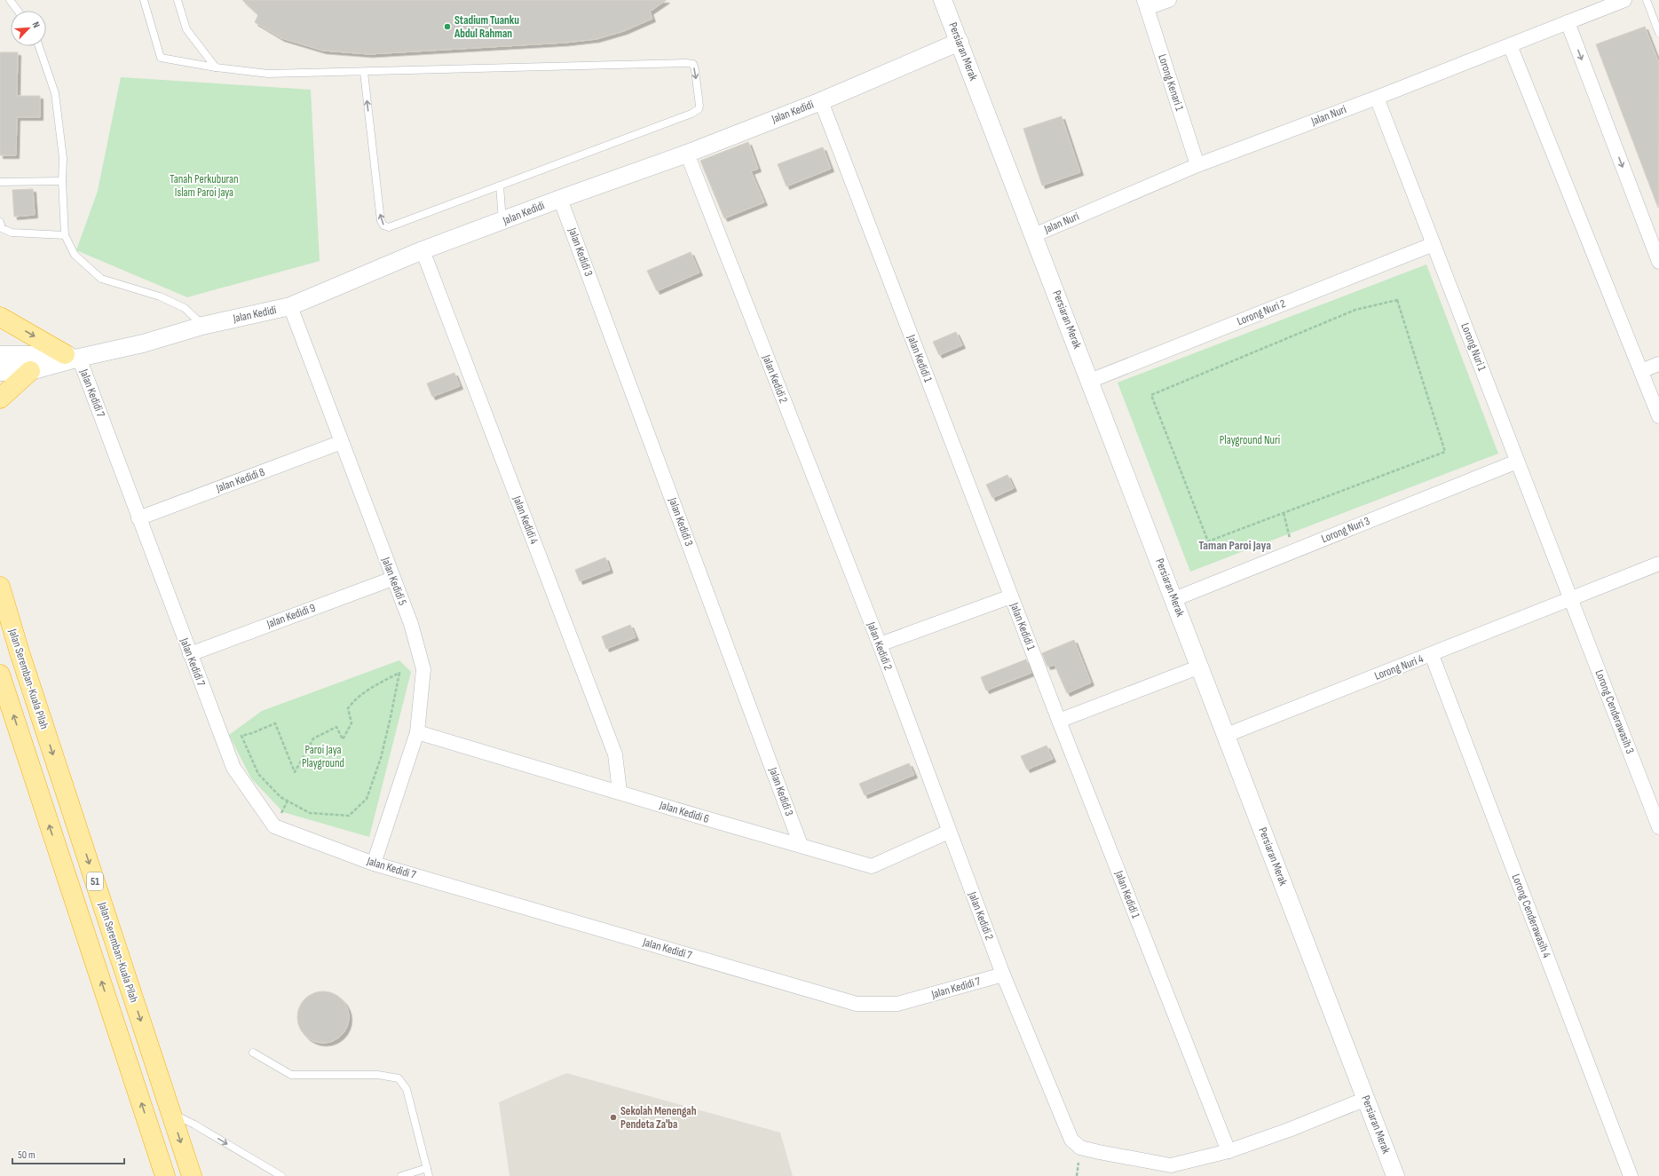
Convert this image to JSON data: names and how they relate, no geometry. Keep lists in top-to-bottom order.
{
  "streets": {
    "highway": ["Jalan Seremban-Kuala Pilah", "51"],
    "street": [
      "Persiaran Merak",
      "Lorong Kenari 1",
      "Jalan Kedidi",
      "Jalan Nuri",
      "Jalan Kedidi 3",
      "Lorong Nuri 2",
      "Lorong Nuri 1",
      "Jalan Kedidi 1",
      "Jalan Kedidi 2",
      "Jalan Kedidi 7",
      "Jalan Kedidi 8",
      "Jalan Kedidi 4",
      "Lorong Nuri 3",
      "Jalan Kedidi 5",
      "Jalan Kedidi 9",
      "Lorong Nuri 4",
      "Lorong Cenderawasih 3",
      "Jalan Kedidi 6",
      "Lorong Cenderawasih 4"
    ]
  },
  "crossings": [
    ["Persiaran Merak", "Jalan Kedidi"],
    ["Persiaran Merak", "Jalan Nuri"],
    ["Persiaran Merak", "Lorong Nuri 2"],
    ["Persiaran Merak", "Lorong Nuri 3"],
    ["Persiaran Merak", "Lorong Nuri 4"],
    ["Lorong Kenari 1", "Jalan Nuri"],
    ["Jalan Kedidi", "Jalan Kedidi 3"],
    ["Jalan Kedidi", "Jalan Kedidi 1"],
    ["Jalan Kedidi", "Jalan Kedidi 2"],
    ["Jalan Kedidi", "Jalan Kedidi 7"],
    ["Jalan Kedidi", "Jalan Kedidi 4"],
    ["Jalan Kedidi", "Jalan Kedidi 5"],
    ["Jalan Nuri", "Lorong Nuri 1"],
    ["Jalan Kedidi 3", "Jalan Kedidi 6"],
    ["Lorong Nuri 2", "Lorong Nuri 1"],
    ["Lorong Nuri 1", "Lorong Nuri 3"],
    ["Lorong Nuri 1", "Lorong Nuri 4"],
    ["Lorong Nuri 1", "Lorong Cenderawasih 3"],
    ["Jalan Kedidi 1", "Jalan Kedidi 2"],
    ["Jalan Kedidi 2", "Jalan Kedidi 7"],
    ["Jalan Kedidi 2", "Jalan Kedidi 6"],
    ["Jalan Kedidi 7", "Jalan Kedidi 8"],
    ["Jalan Kedidi 7", "Jalan Kedidi 5"],
    ["Jalan Kedidi 7", "Jalan Kedidi 9"],
    ["Jalan Kedidi 8", "Jalan Kedidi 5"],
    ["Jalan Kedidi 4", "Jalan Kedidi 6"],
    ["Jalan Kedidi 5", "Jalan Kedidi 9"],
    ["Jalan Kedidi 5", "Jalan Kedidi 6"],
    ["Lorong Nuri 4", "Lorong Cenderawasih 3"],
    ["Lorong Nuri 4", "Lorong Cenderawasih 4"]
  ],
  "districts": ["Taman Paroi Jaya"],
  "parks": ["Tanah Perkuburan Islam Paroi Jaya", "Playground Nuri", "Paroi Jaya Playground"],
  "places": ["Stadium Tuanku Abdul Rahman", "Sekolah Menengah Pendeta Za'ba"],
  "scale_bar": "50 m",
  "north": "top right"
}
